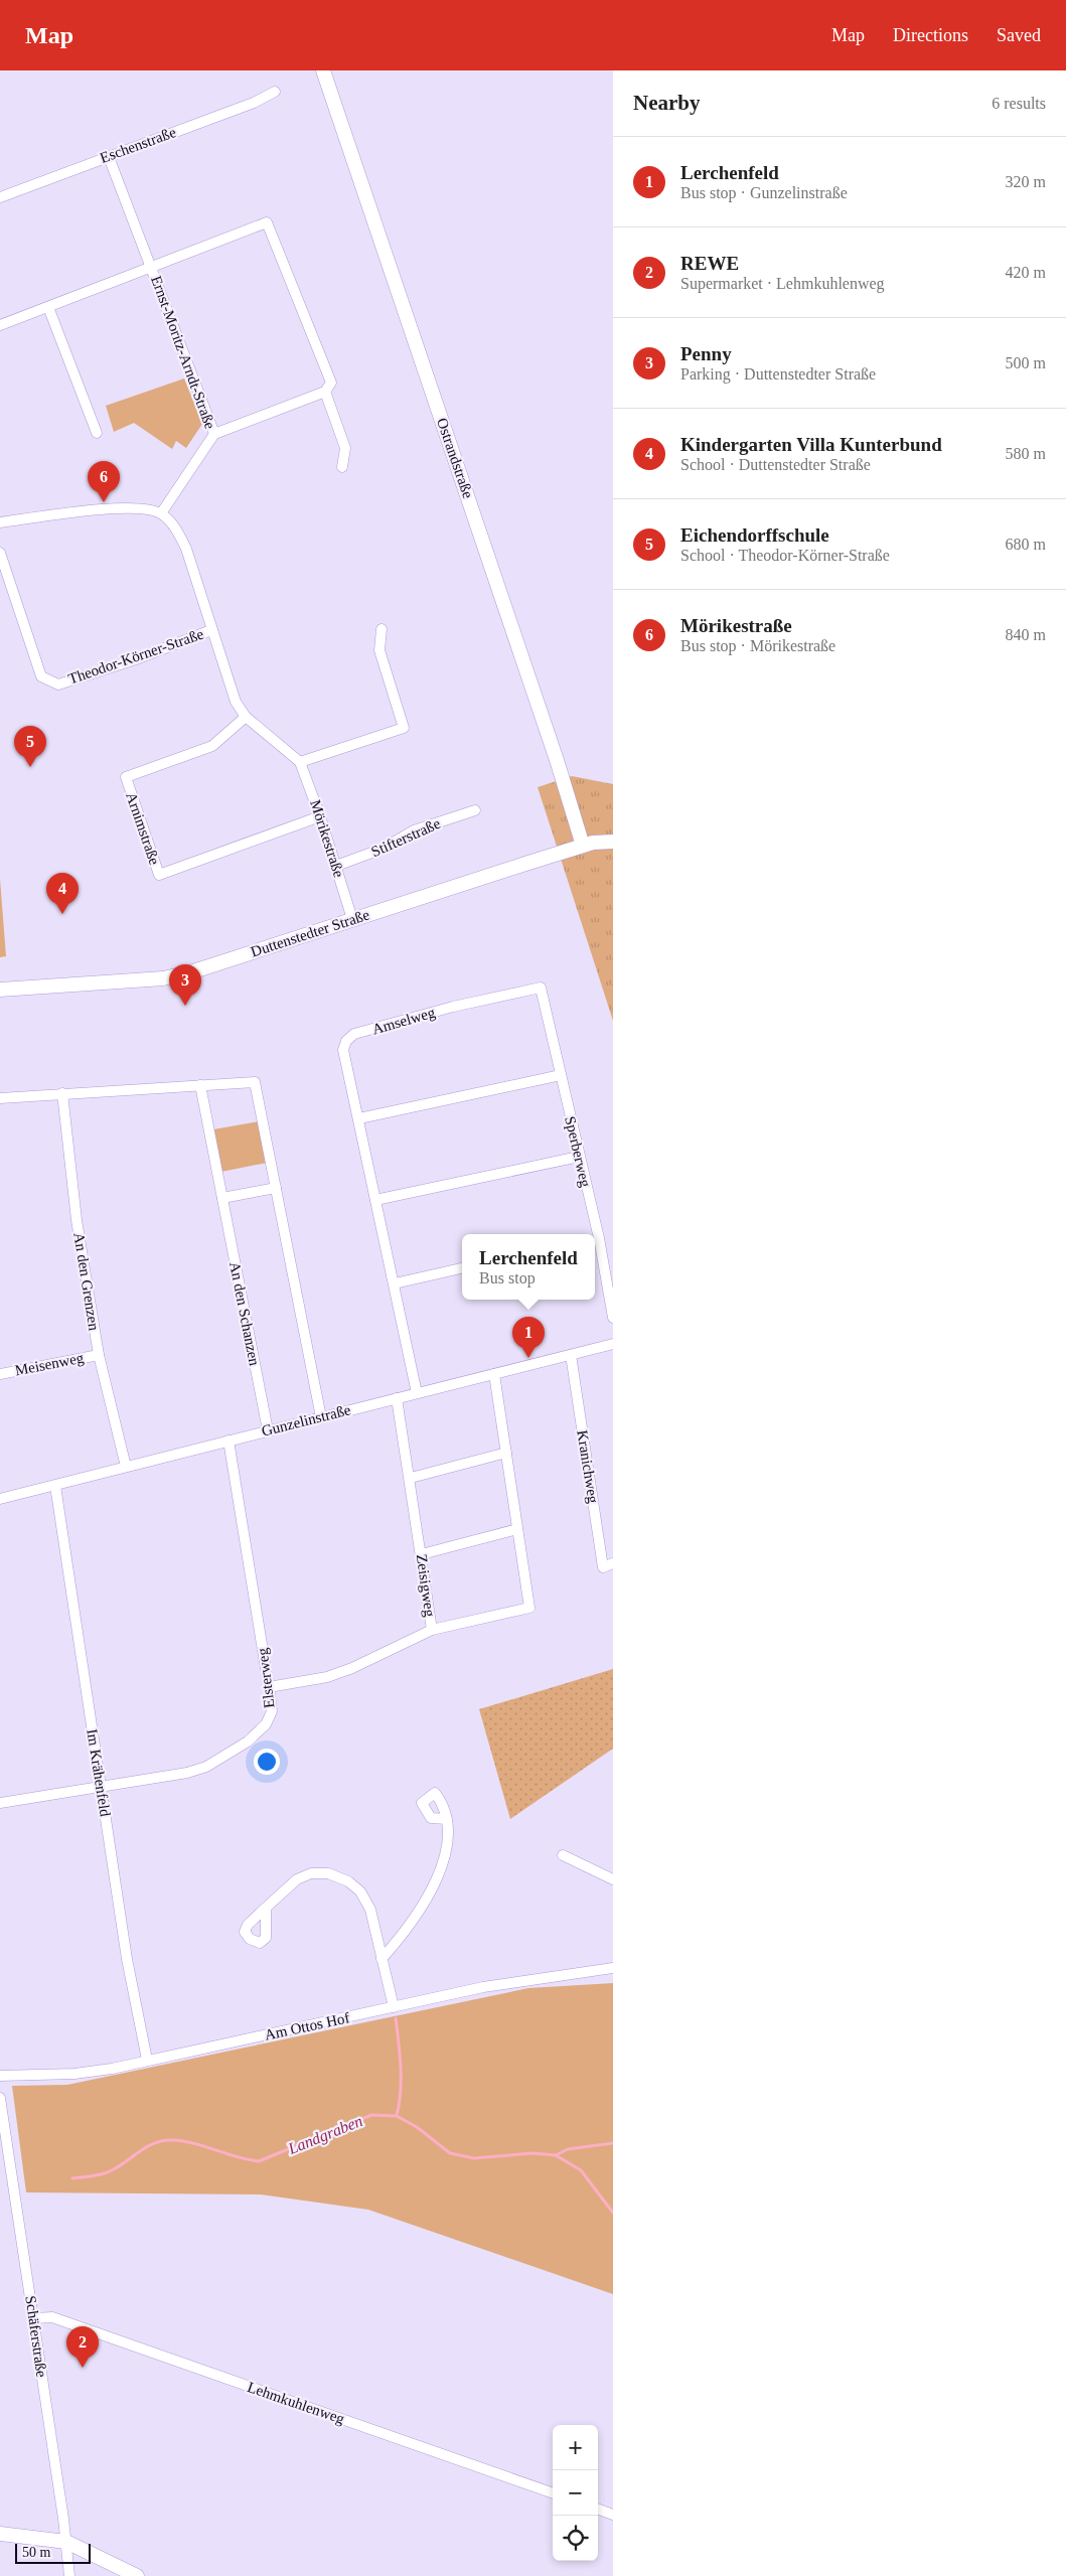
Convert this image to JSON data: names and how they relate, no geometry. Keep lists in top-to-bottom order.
{
  "streets": {
    "street": [
      "Eschenstraße",
      "Ernst-Moritz-Arndt-Straße",
      "Ostrandstraße",
      "Theodor-Körner-Straße",
      "Arnimstraße",
      "Stifterstraße",
      "Mörikestraße",
      "Duttenstedter Straße",
      "Amselweg",
      "Sperberweg",
      "An den Grenzen",
      "An den Schanzen",
      "Meisenweg",
      "Gunzelinstraße",
      "Kranichweg",
      "Zeisigweg",
      "Elsterweg",
      "Im Krähenfeld",
      "Am Ottos Hof",
      "Schäferstraße",
      "Lehmkuhlenweg"
    ]
  },
  "crossings": [
    ["Eschenstraße", "Ernst-Moritz-Arndt-Straße"],
    ["Ernst-Moritz-Arndt-Straße", "Mörikestraße"],
    ["Ostrandstraße", "Duttenstedter Straße"],
    ["Theodor-Körner-Straße", "Mörikestraße"],
    ["Arnimstraße", "Mörikestraße"],
    ["Stifterstraße", "Mörikestraße"],
    ["Mörikestraße", "Duttenstedter Straße"],
    ["Amselweg", "Sperberweg"],
    ["Amselweg", "Gunzelinstraße"],
    ["An den Grenzen", "Meisenweg"],
    ["An den Grenzen", "Gunzelinstraße"],
    ["An den Schanzen", "Gunzelinstraße"],
    ["Gunzelinstraße", "Kranichweg"],
    ["Gunzelinstraße", "Zeisigweg"],
    ["Gunzelinstraße", "Elsterweg"],
    ["Gunzelinstraße", "Im Krähenfeld"],
    ["Zeisigweg", "Elsterweg"],
    ["Elsterweg", "Im Krähenfeld"],
    ["Im Krähenfeld", "Am Ottos Hof"],
    ["Schäferstraße", "Lehmkuhlenweg"]
  ],
  "water": ["Landgraben"],
  "scale_bar": "50 m",
  "page": {
    "header": "Map",
    "nav": ["Map", "Directions", "Saved"],
    "heading": ["Nearby", "6 results"],
    "list": [
      {
        "mark": "1",
        "name": "Lerchenfeld",
        "note": "Bus stop · Gunzelinstraße",
        "value": "320 m"
      },
      {
        "mark": "2",
        "name": "REWE",
        "note": "Supermarket · Lehmkuhlenweg",
        "value": "420 m"
      },
      {
        "mark": "3",
        "name": "Penny",
        "note": "Parking · Duttenstedter Straße",
        "value": "500 m"
      },
      {
        "mark": "4",
        "name": "Kindergarten Villa Kunterbund",
        "note": "School · Duttenstedter Straße",
        "value": "580 m"
      },
      {
        "mark": "5",
        "name": "Eichendorffschule",
        "note": "School · Theodor-Körner-Straße",
        "value": "680 m"
      },
      {
        "mark": "6",
        "name": "Mörikestraße",
        "note": "Bus stop · Mörikestraße",
        "value": "840 m"
      }
    ],
    "pins": [
      "6",
      "5",
      "4",
      "3",
      "1",
      "2"
    ],
    "popup": ["Lerchenfeld", "Bus stop"],
    "map_buttons": ["+", "−"],
    "scale": "50 m"
  }
}
